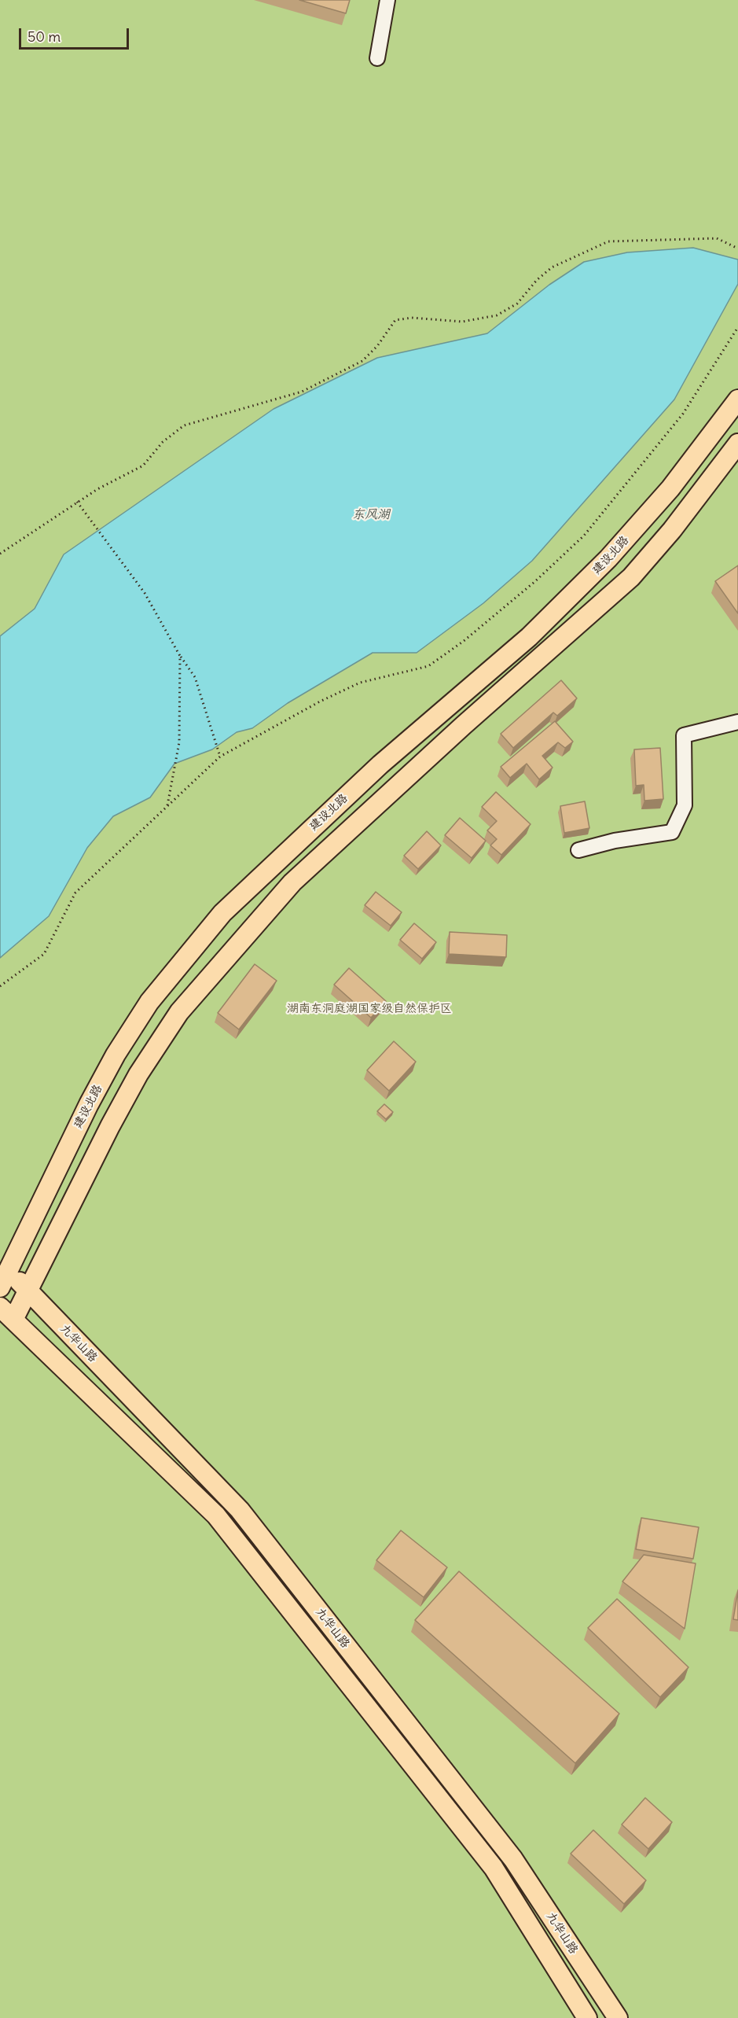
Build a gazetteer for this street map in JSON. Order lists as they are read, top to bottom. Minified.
{"streets":{"main road":["建设北路","九华山路"]},"crossings":[["建设北路","九华山路"]],"water":["东风湖"],"parks":["湖南东洞庭湖国家级自然保护区"],"scale_bar":"50 m"}
